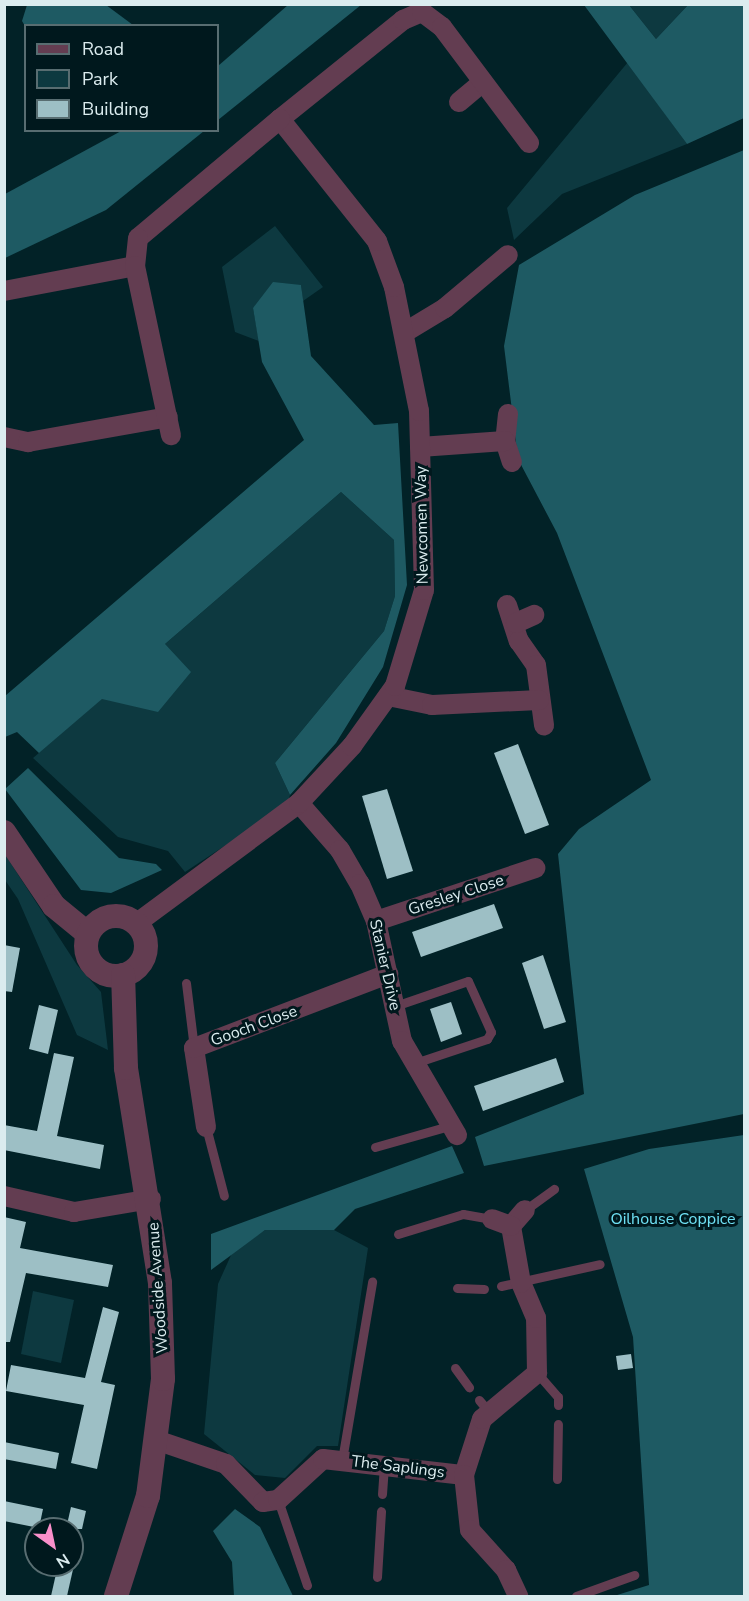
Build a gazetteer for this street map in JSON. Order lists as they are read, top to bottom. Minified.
{"streets":{"street":["Newcomen Way","Gresley Close","Stanier Drive","Gooch Close","Woodside Avenue","The Saplings"]},"crossings":[["Newcomen Way","Stanier Drive"],["Newcomen Way","Woodside Avenue"],["Gresley Close","Stanier Drive"],["Stanier Drive","Gooch Close"]],"parks":["Oilhouse Coppice"],"legend":["Road","Park","Building"],"north":"bottom right"}
